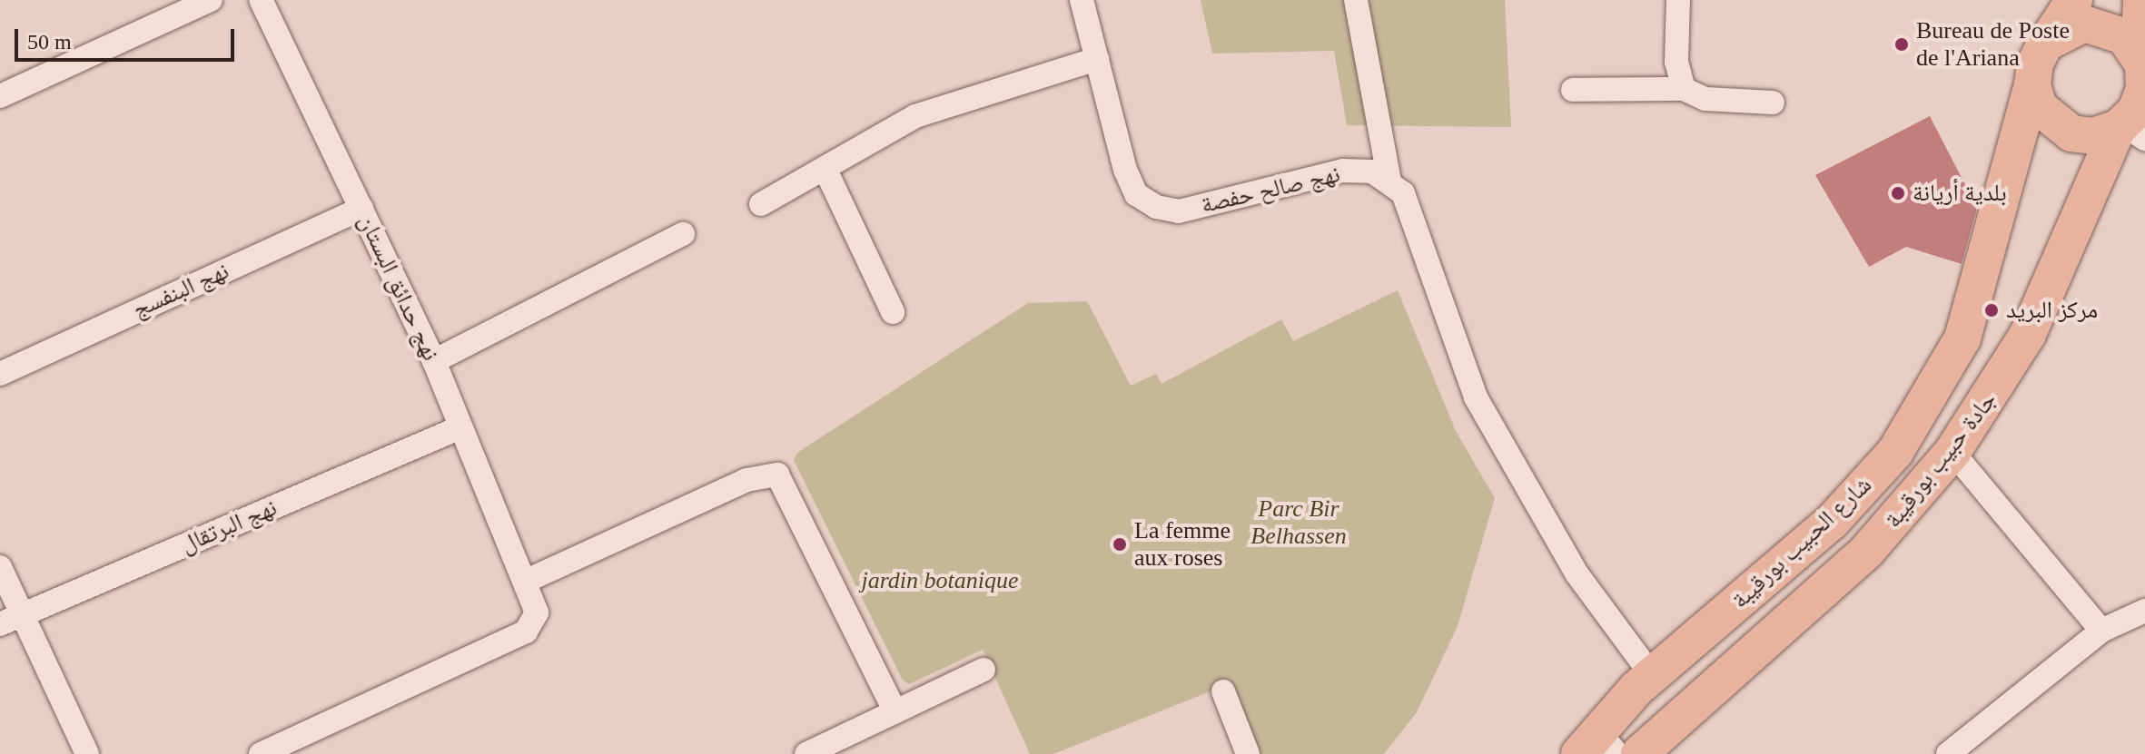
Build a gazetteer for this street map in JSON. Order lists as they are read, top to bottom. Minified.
{"streets":{"main road":["جادة حبيب بورقيبة","شارع الحبيب بورقيبة"],"street":["نهج صالح حفصة","نهج حدائق البستان","نهج البنفسج","نهج البرتقال"]},"crossings":[["نهج حدائق البستان","نهج البنفسج"],["نهج حدائق البستان","نهج البرتقال"],["جادة حبيب بورقيبة","شارع الحبيب بورقيبة"]],"parks":["Parc Bir Belhassen","jardin botanique"],"places":["Bureau de Poste de l'Ariana","بلدية أريانة","مركز البريد","La femme aux roses"],"scale_bar":"50 m"}
